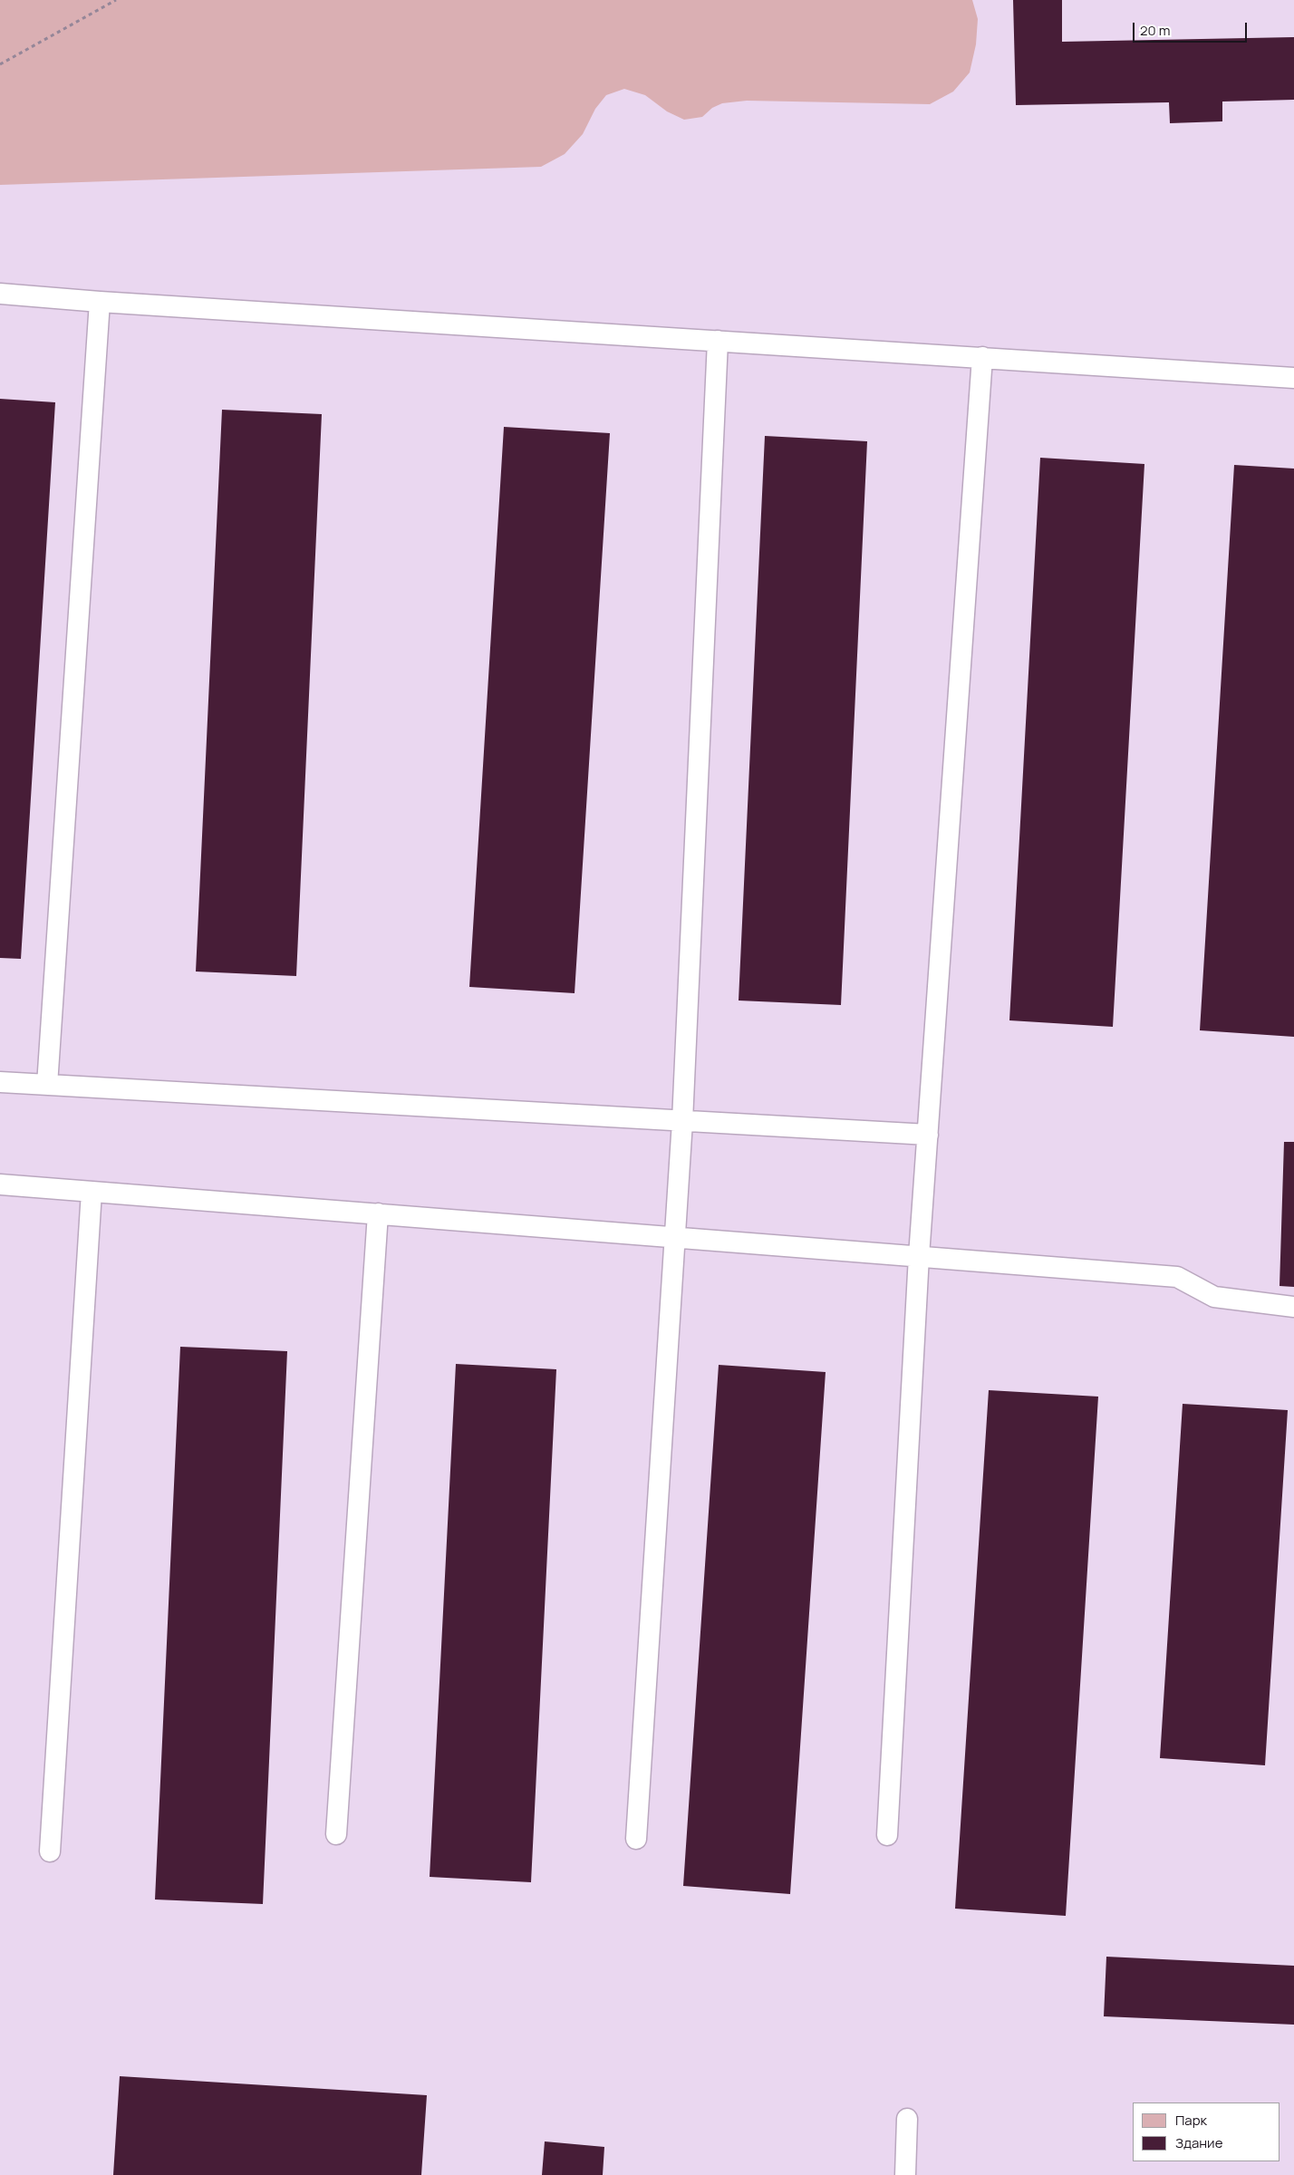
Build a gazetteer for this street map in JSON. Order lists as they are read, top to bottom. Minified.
{"legend":["Парк","Здание"],"scale_bar":"20 m"}
